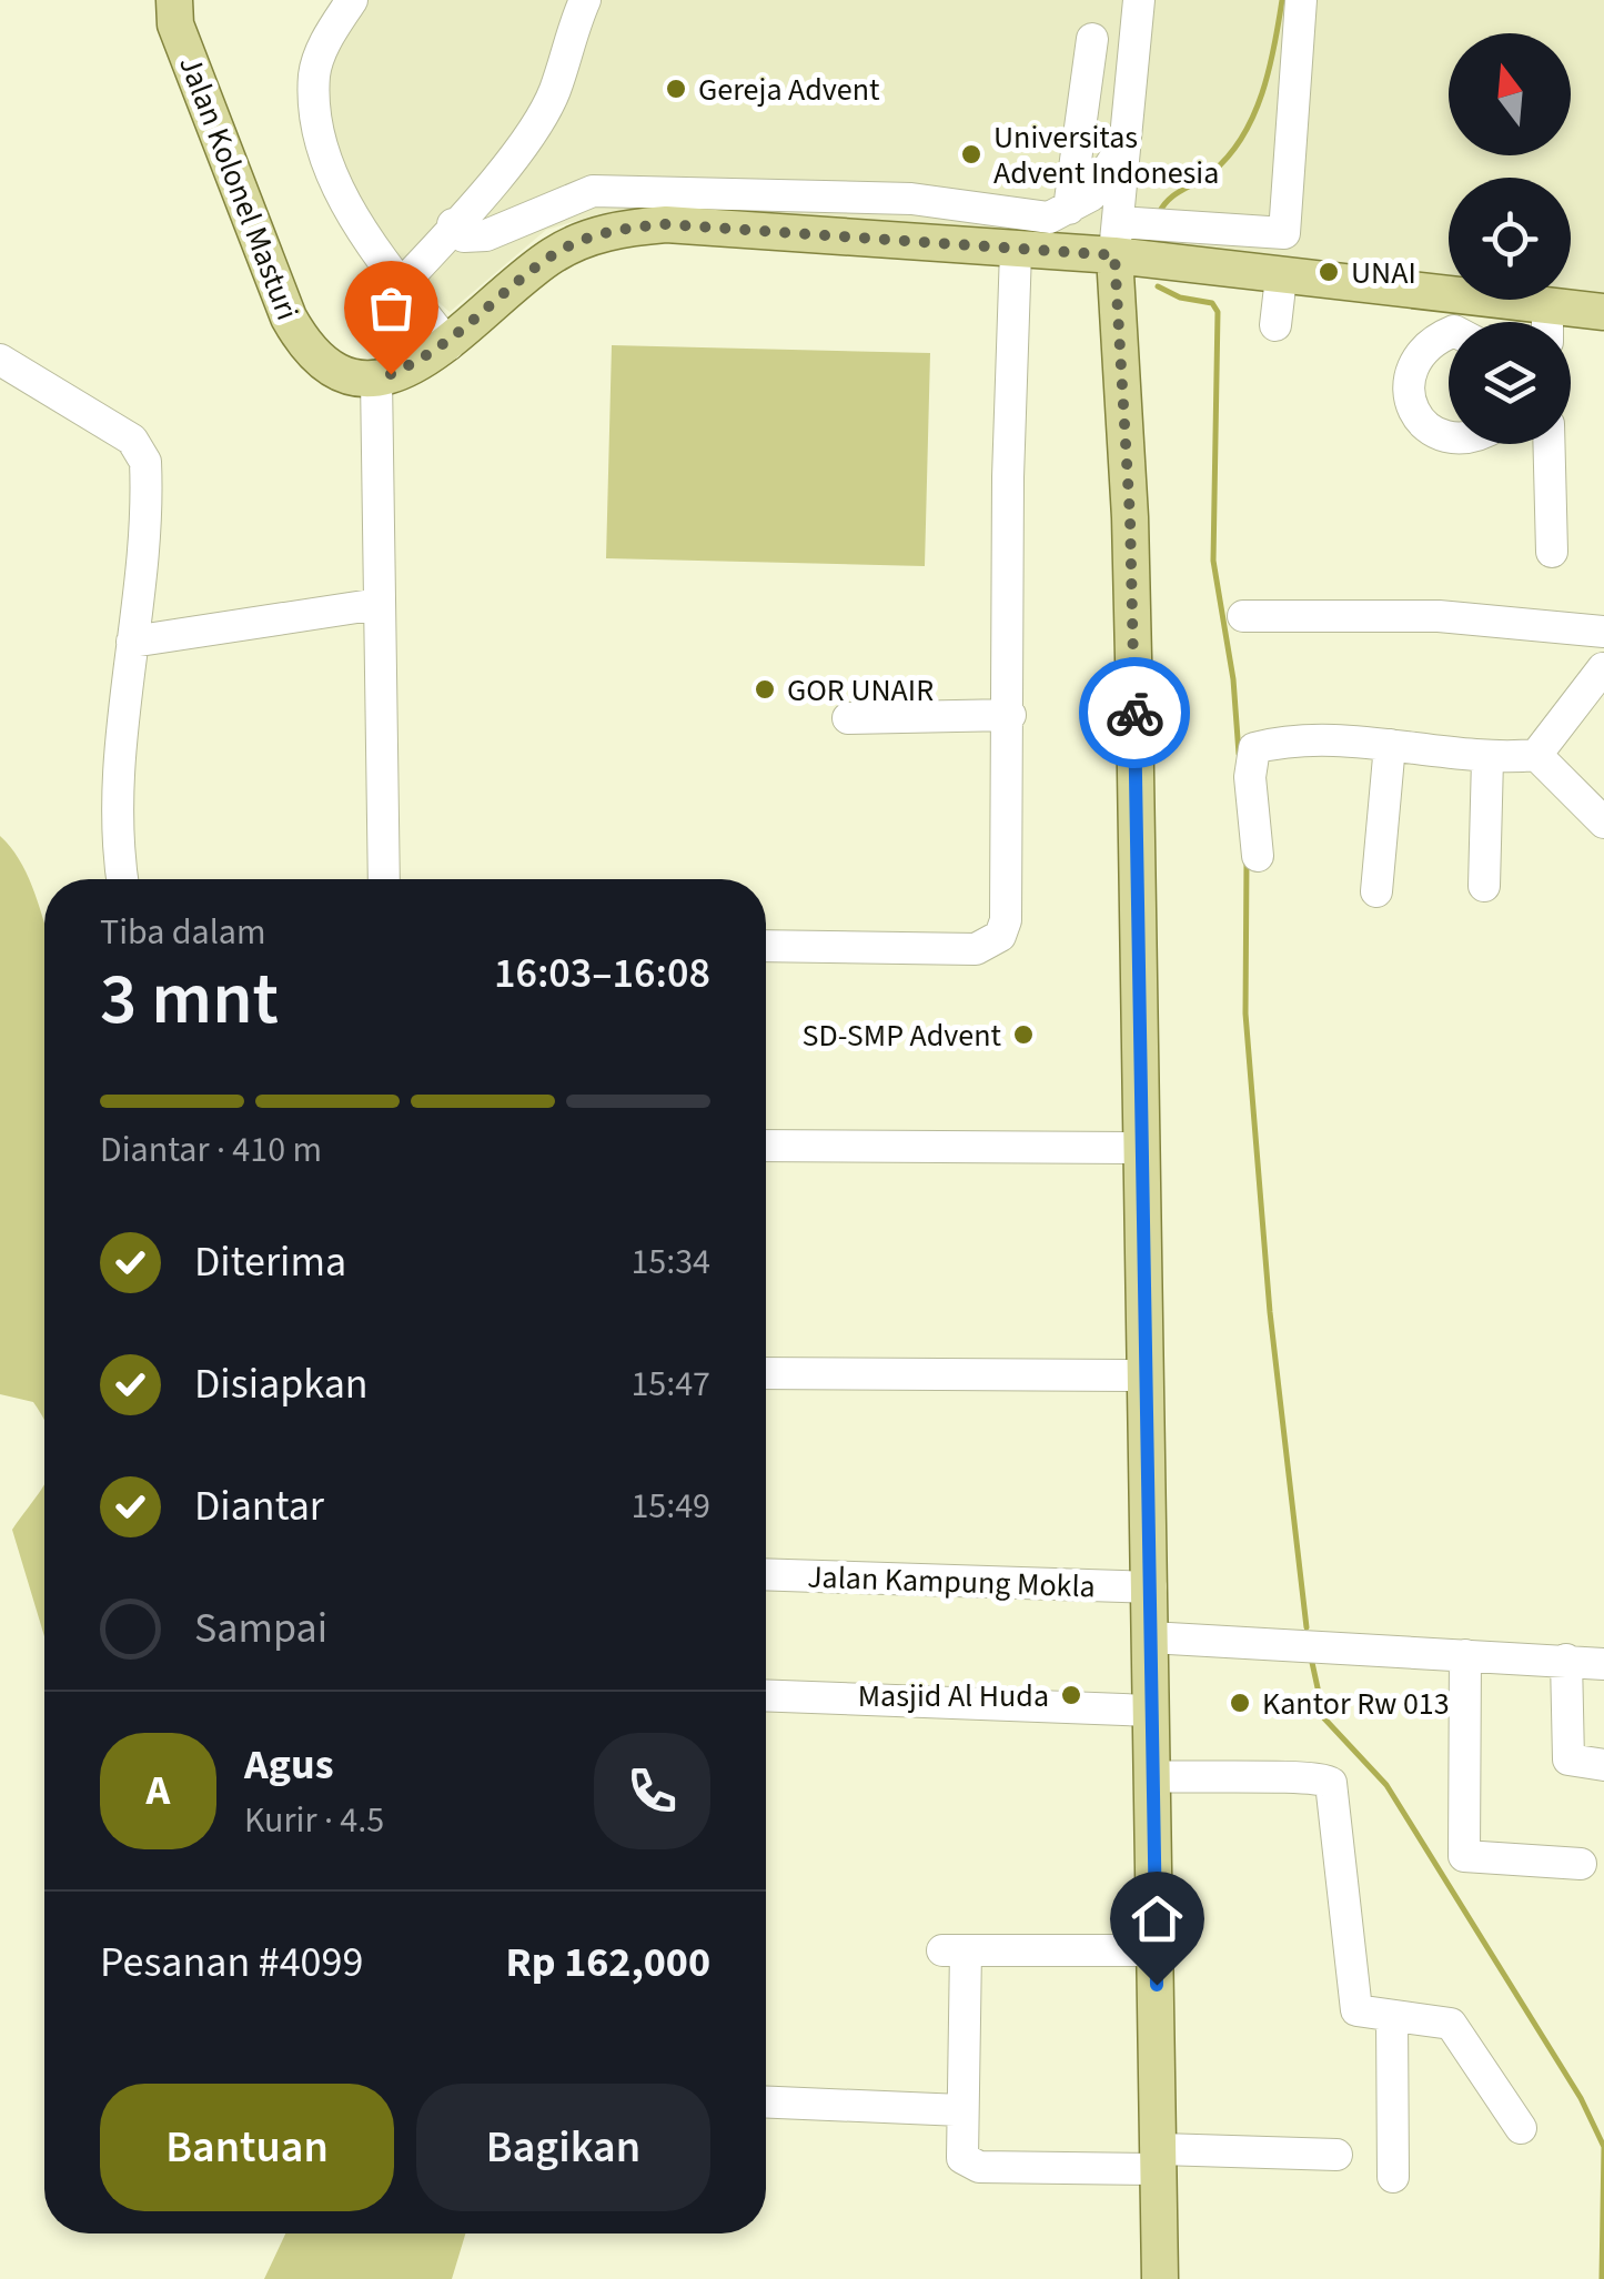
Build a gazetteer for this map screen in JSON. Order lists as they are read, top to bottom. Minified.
{"streets":{"main road":["Jalan Kolonel Masturi"],"street":["Jalan Kampung Mokla"]},"places":["Gereja Advent","Universitas Advent Indonesia","UNAI","GOR UNAIR","SD-SMP Advent","Masjid Al Huda","Kantor Rw 013"],"north":"top","page":{"heading":["3 mnt","Tiba dalam","16:03–16:08"],"panel":["Agus","Kurir · 4.5","Pesanan #4099","Rp 162,000"],"bar":"Diantar · 410 m","list":[["Diterima","15:34"],["Disiapkan","15:47"],["Diantar","15:49"],"Sampai"],"round":"A","buttons":["Bantuan","Bagikan"]}}
